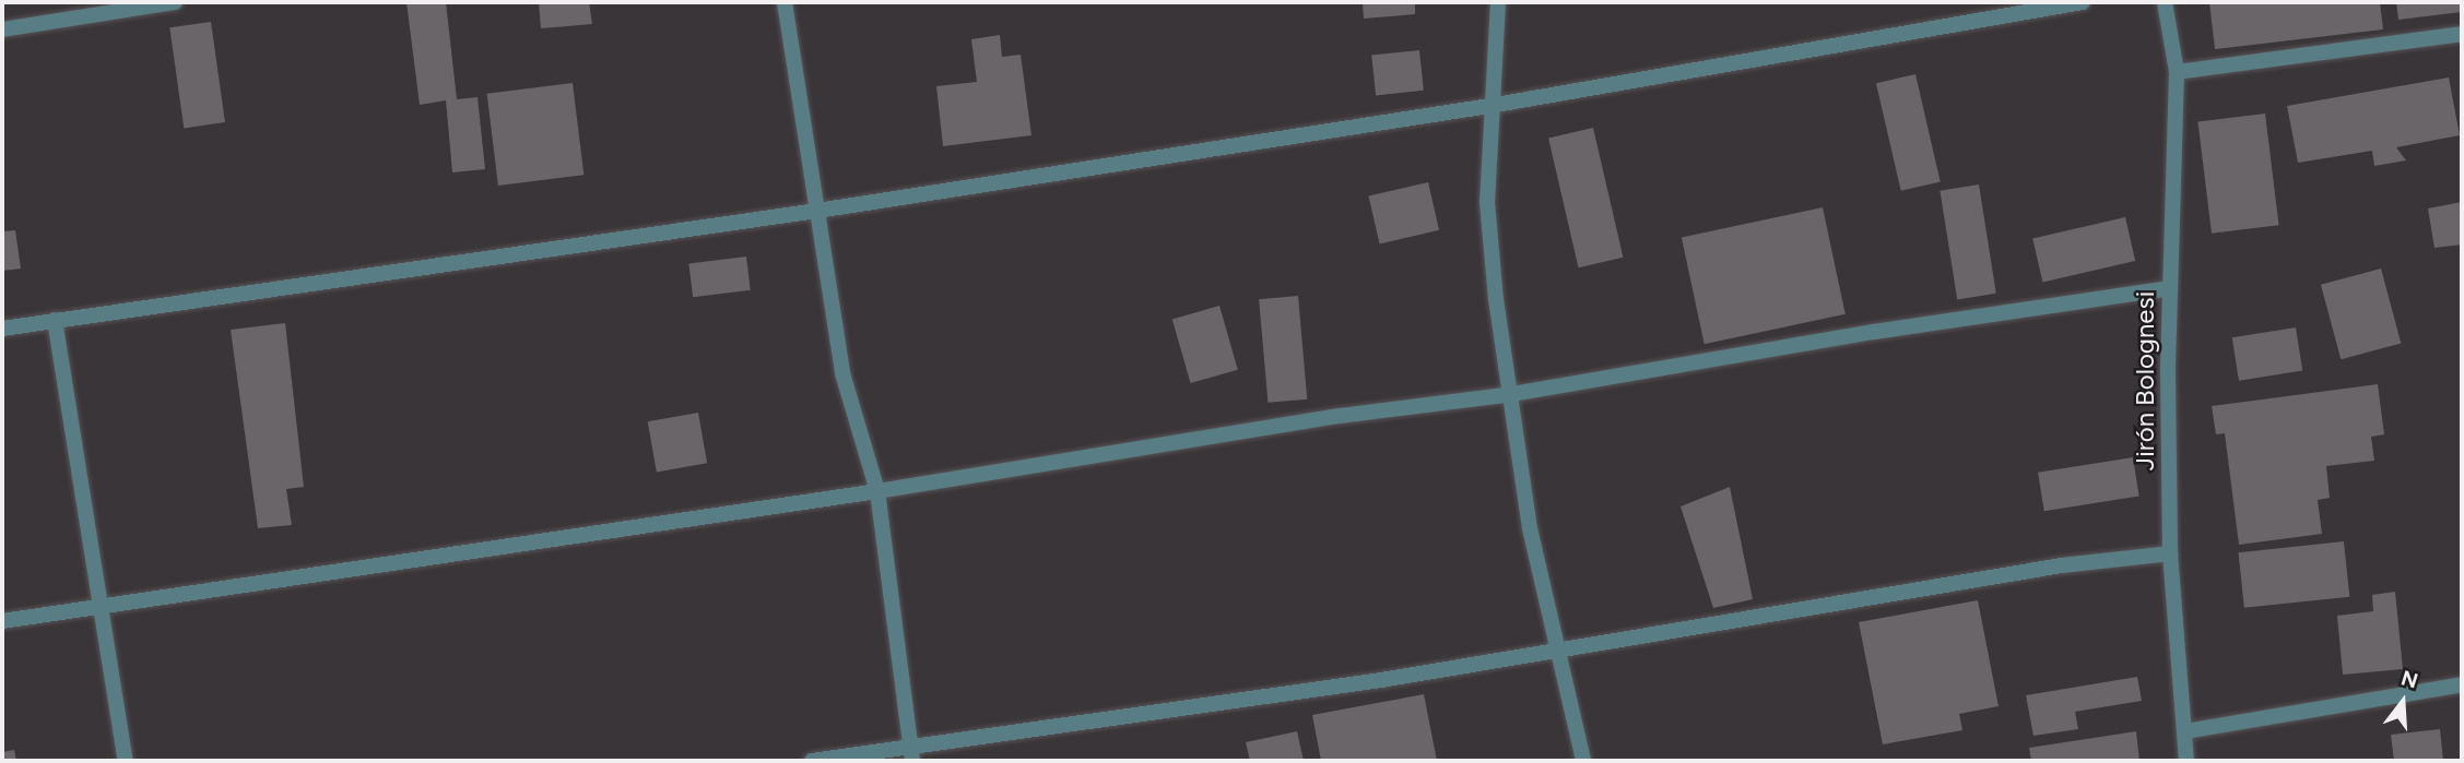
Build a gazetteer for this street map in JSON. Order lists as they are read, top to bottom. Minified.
{"streets":{"street":["Jirón Bolognesi"]},"north":"top"}
